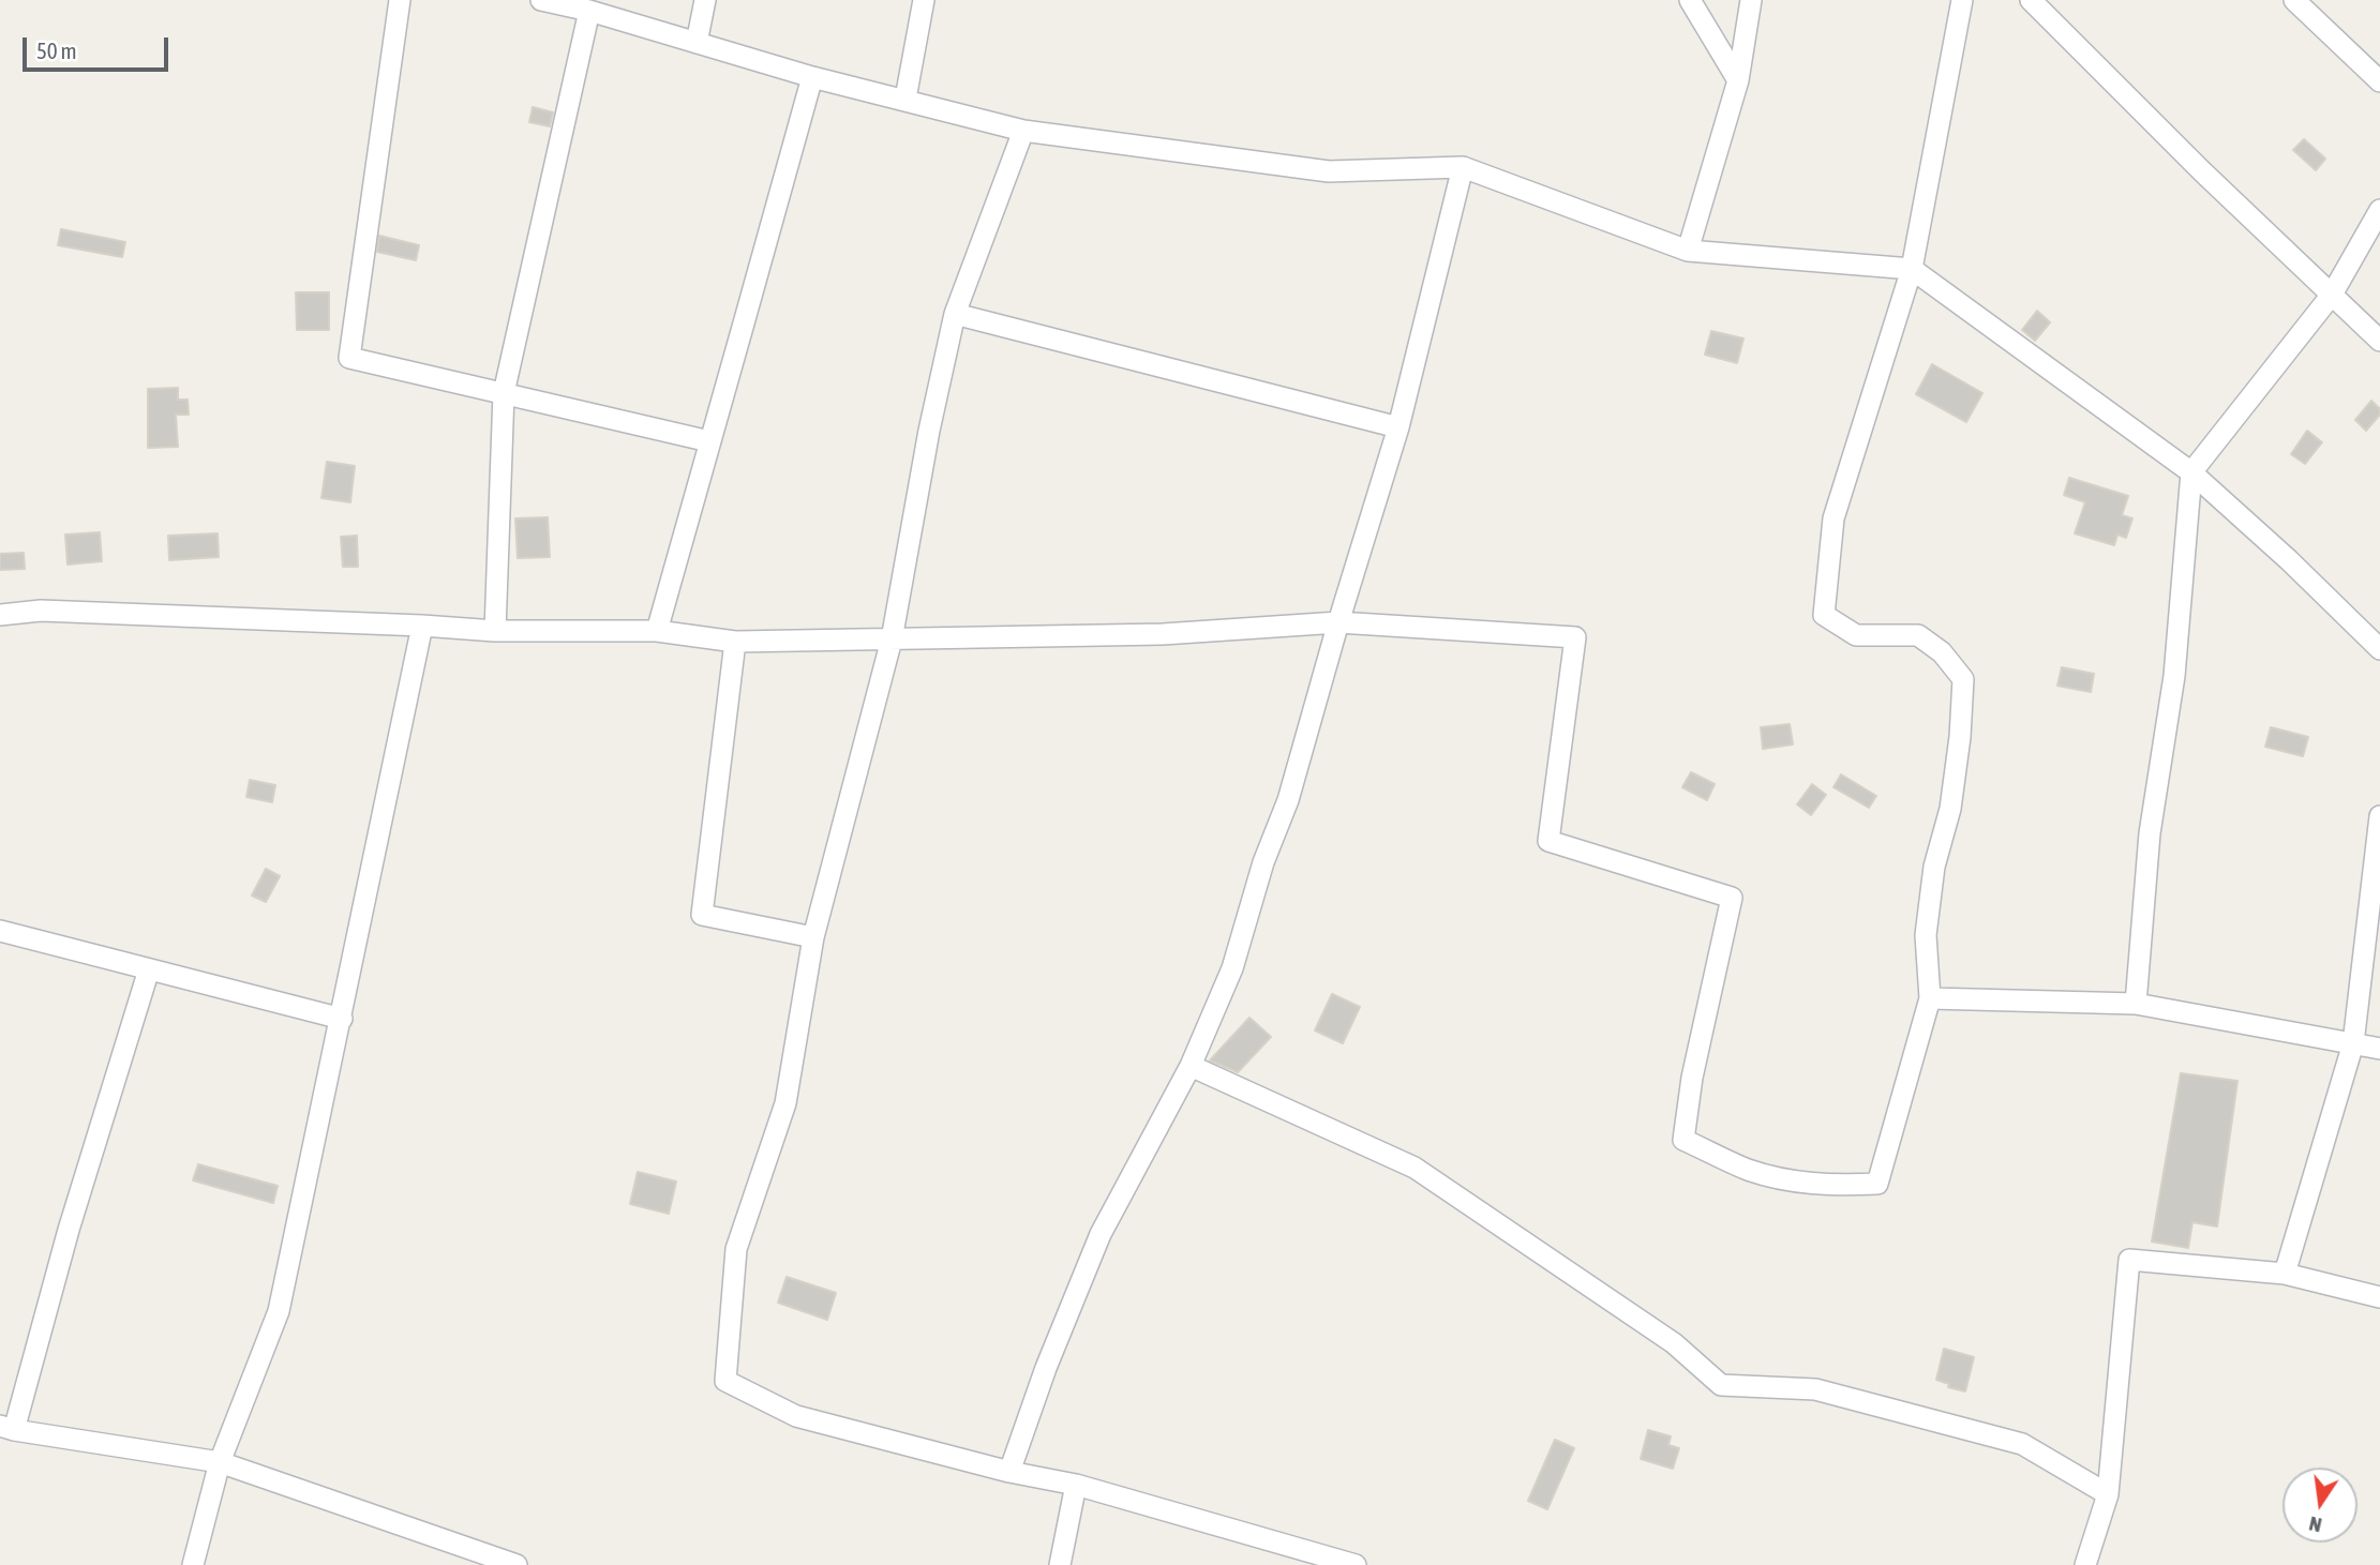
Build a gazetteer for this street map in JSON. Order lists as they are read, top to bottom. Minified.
{"scale_bar":"50 m","north":"bottom"}
